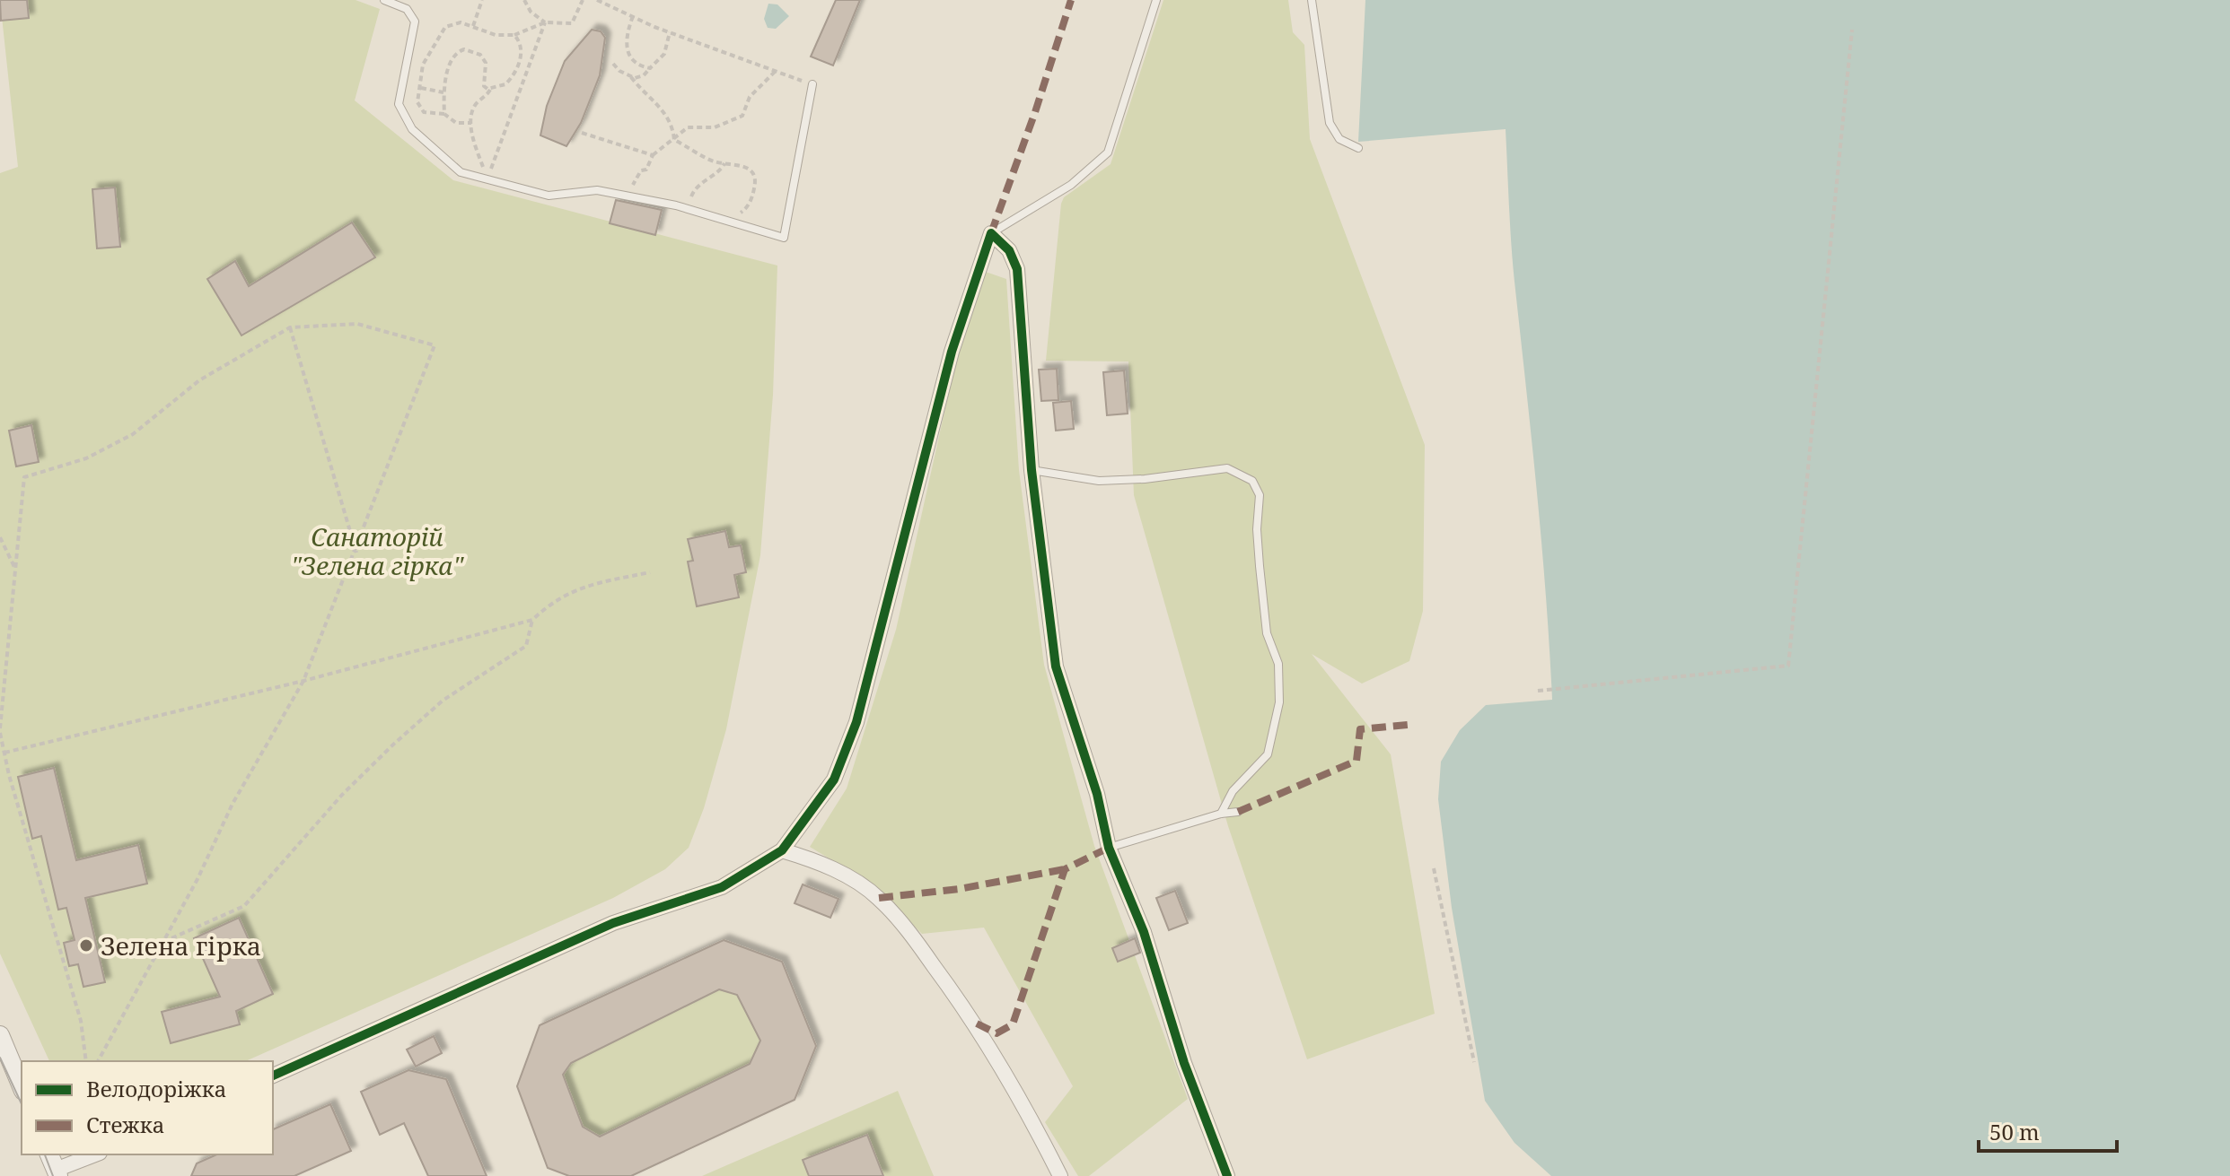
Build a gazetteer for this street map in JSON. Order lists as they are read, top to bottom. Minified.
{"parks":["Санаторій \"Зелена гірка\""],"places":["Зелена гірка"],"legend":["Велодоріжка","Стежка"],"scale_bar":"50 m"}
